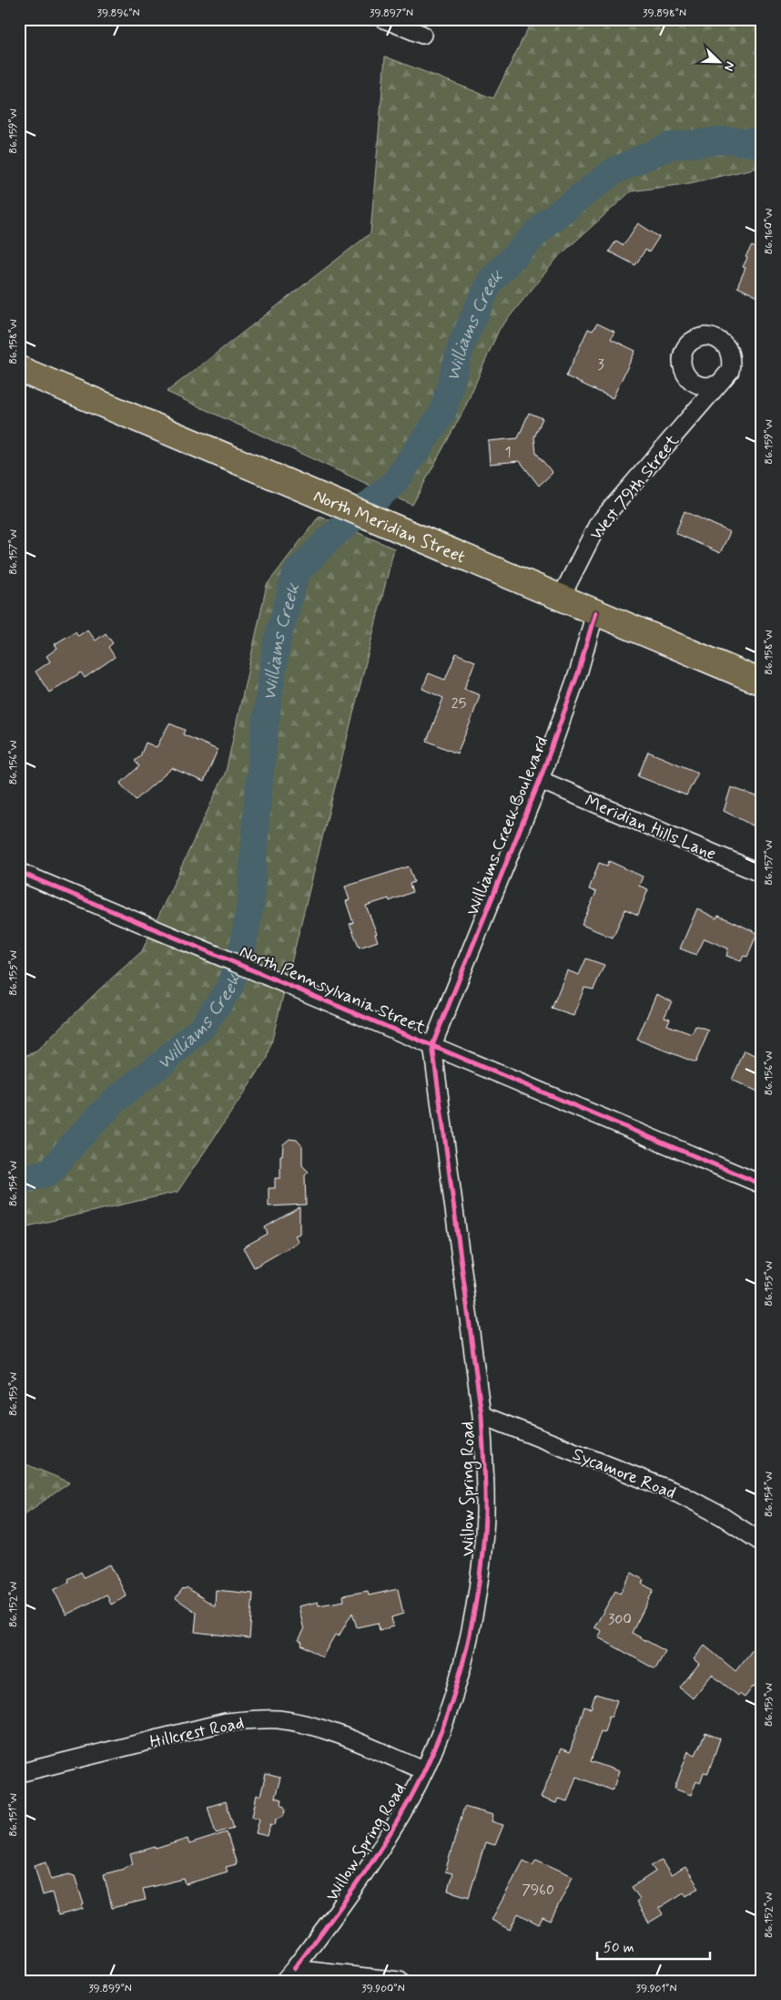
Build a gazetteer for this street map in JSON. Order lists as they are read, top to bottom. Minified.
{"streets":{"main road":["North Meridian Street"],"street":["West 79th Street","Williams Creek Boulevard","Meridian Hills Lane","North Pennsylvania Street","Sycamore Road","Willow Spring Road","Hillcrest Road"]},"crossings":[["West 79th Street","North Meridian Street"],["North Meridian Street","Williams Creek Boulevard"],["Williams Creek Boulevard","Meridian Hills Lane"],["Williams Creek Boulevard","North Pennsylvania Street"],["Williams Creek Boulevard","Willow Spring Road"],["North Pennsylvania Street","Willow Spring Road"],["Sycamore Road","Willow Spring Road"],["Willow Spring Road","Hillcrest Road"]],"water":["Williams Creek"],"house_numbers":["3","1","25","300","7960"],"scale_bar":"50 m","north":"bottom right","coordinates":["39.896°N","39.897°N","39.898°N","86.159°W","86.160°W","86.158°W","86.157°W","86.156°W","86.155°W","86.154°W","86.153°W","86.152°W","86.151°W","39.899°N","39.900°N","39.901°N"]}
